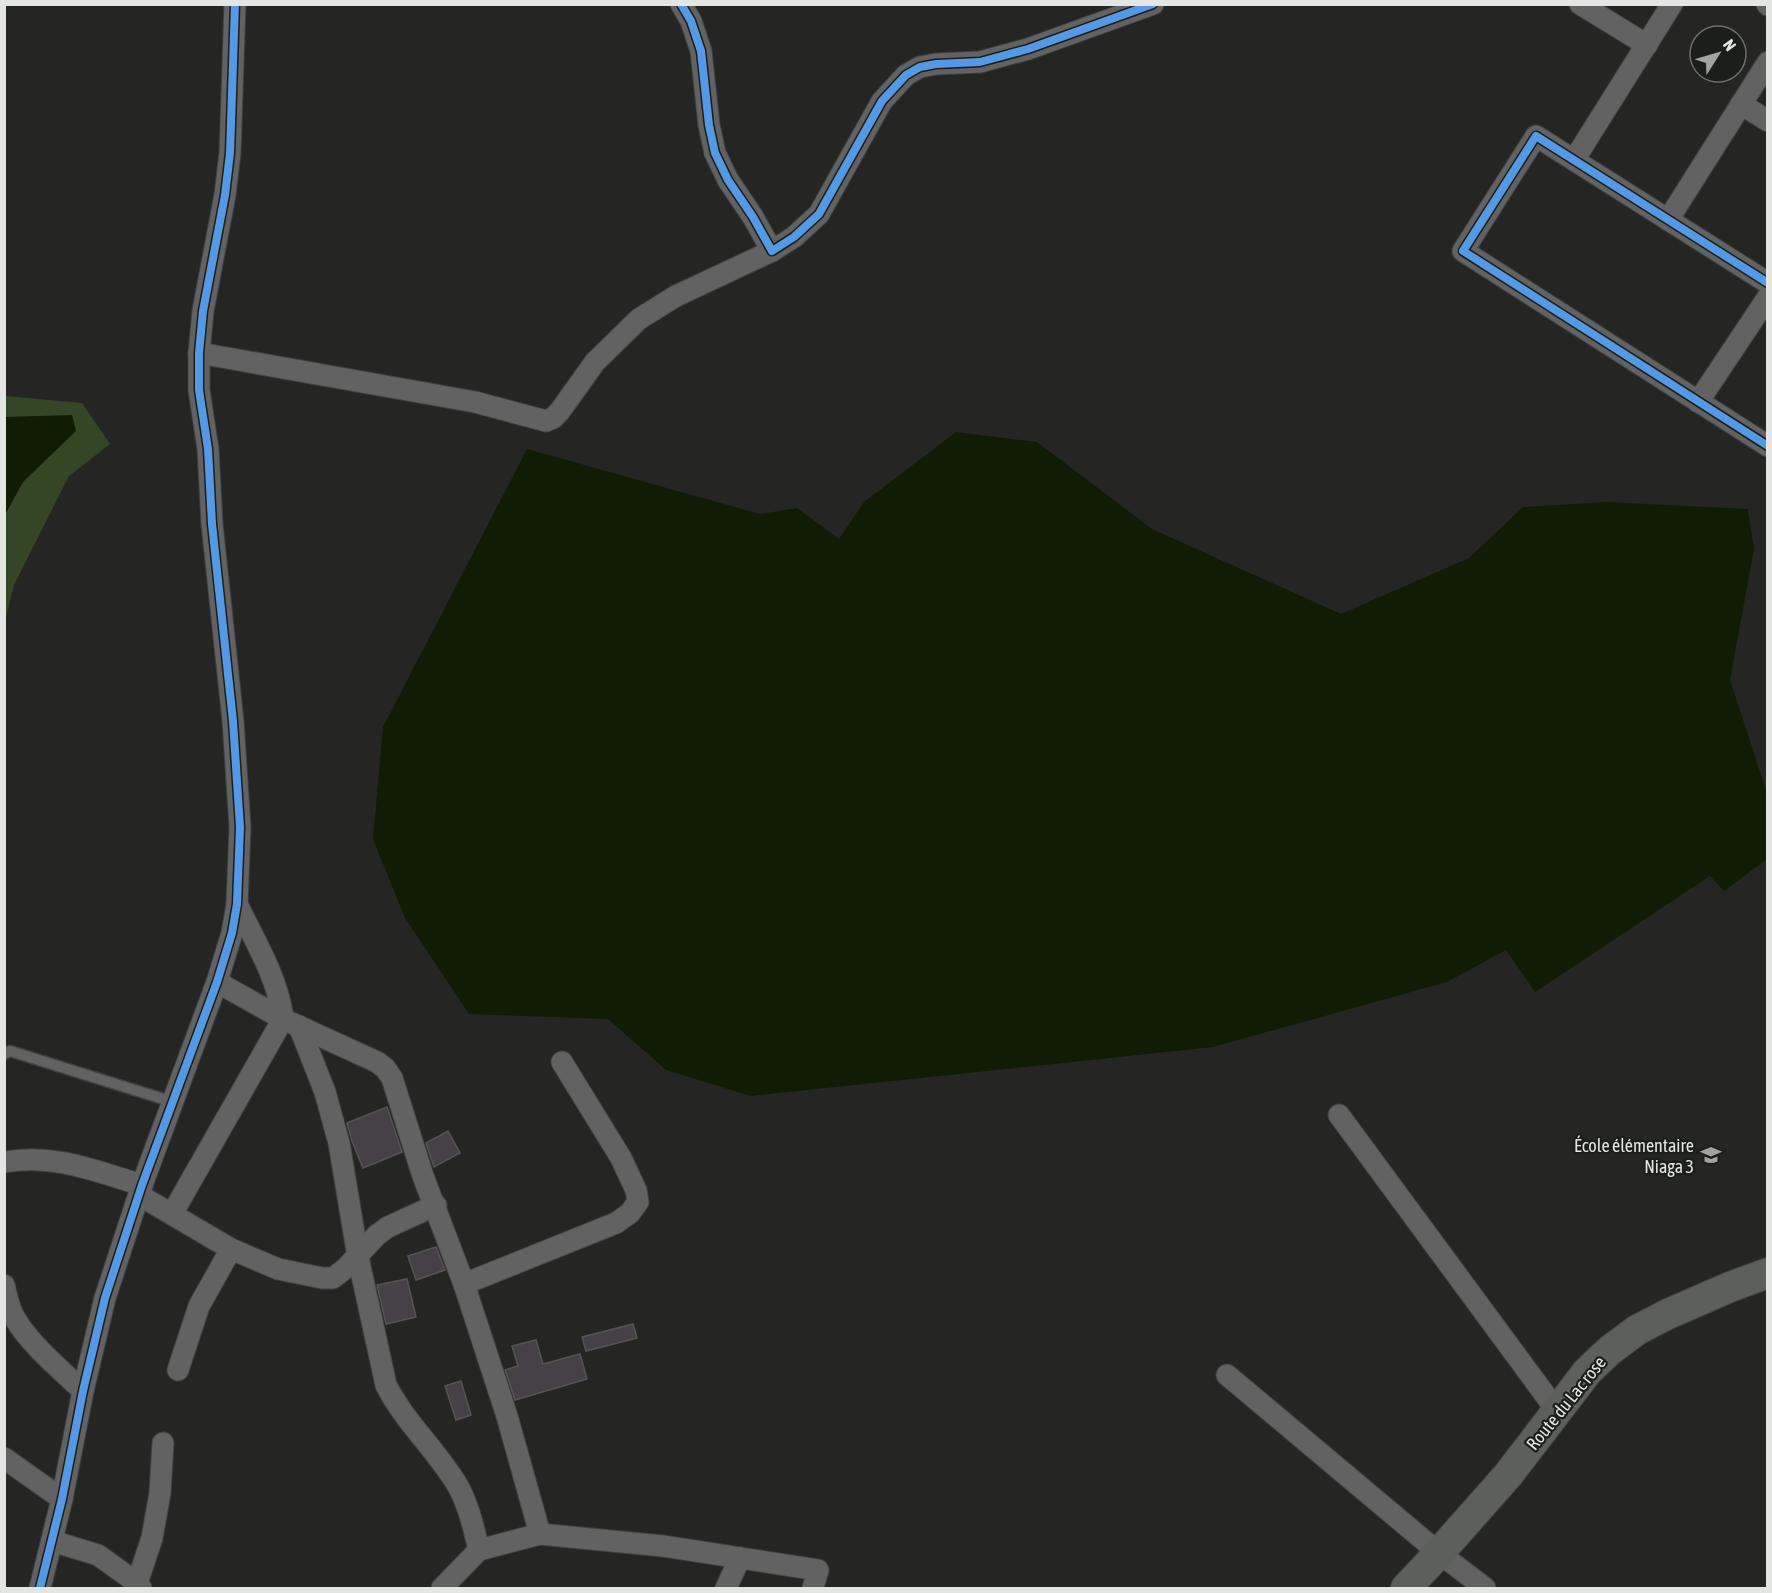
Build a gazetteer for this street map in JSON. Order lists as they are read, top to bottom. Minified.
{"streets":{"main road":["Route du Lac rose"]},"places":{"school or university":["École élémentaire Niaga 3"]},"north":"top right"}
